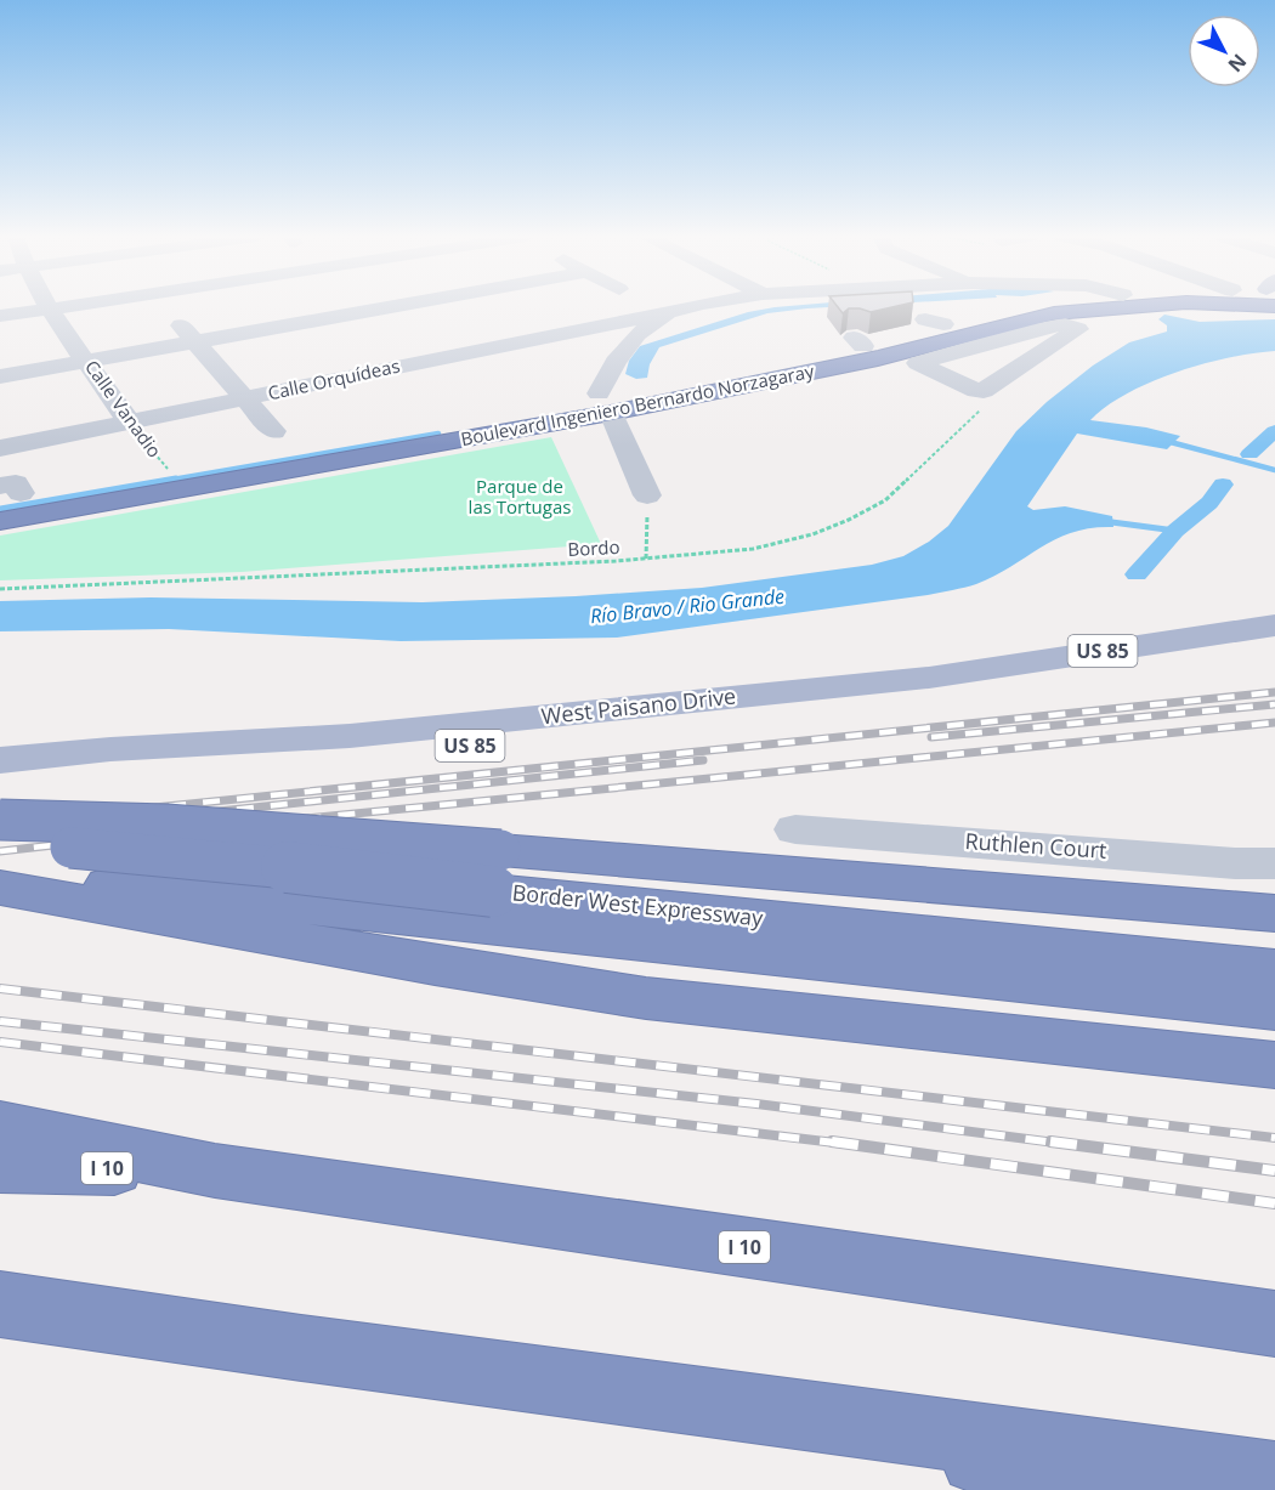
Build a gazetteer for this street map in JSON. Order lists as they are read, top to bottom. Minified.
{"streets":{"highway":["Boulevard Ingeniero Bernardo Norzagaray","Border West Expressway","I 10"],"main road":["US 85","West Paisano Drive"],"street":["Calle Orquídeas","Calle Vanadio","Ruthlen Court"],"path":["Bordo"]},"crossings":[["Calle Orquídeas","Boulevard Ingeniero Bernardo Norzagaray"],["Calle Orquídeas","Calle Vanadio"],["Boulevard Ingeniero Bernardo Norzagaray","Calle Vanadio"]],"water":["Río Bravo / Rio Grande"],"parks":["Parque de las Tortugas"],"north":"bottom right"}
